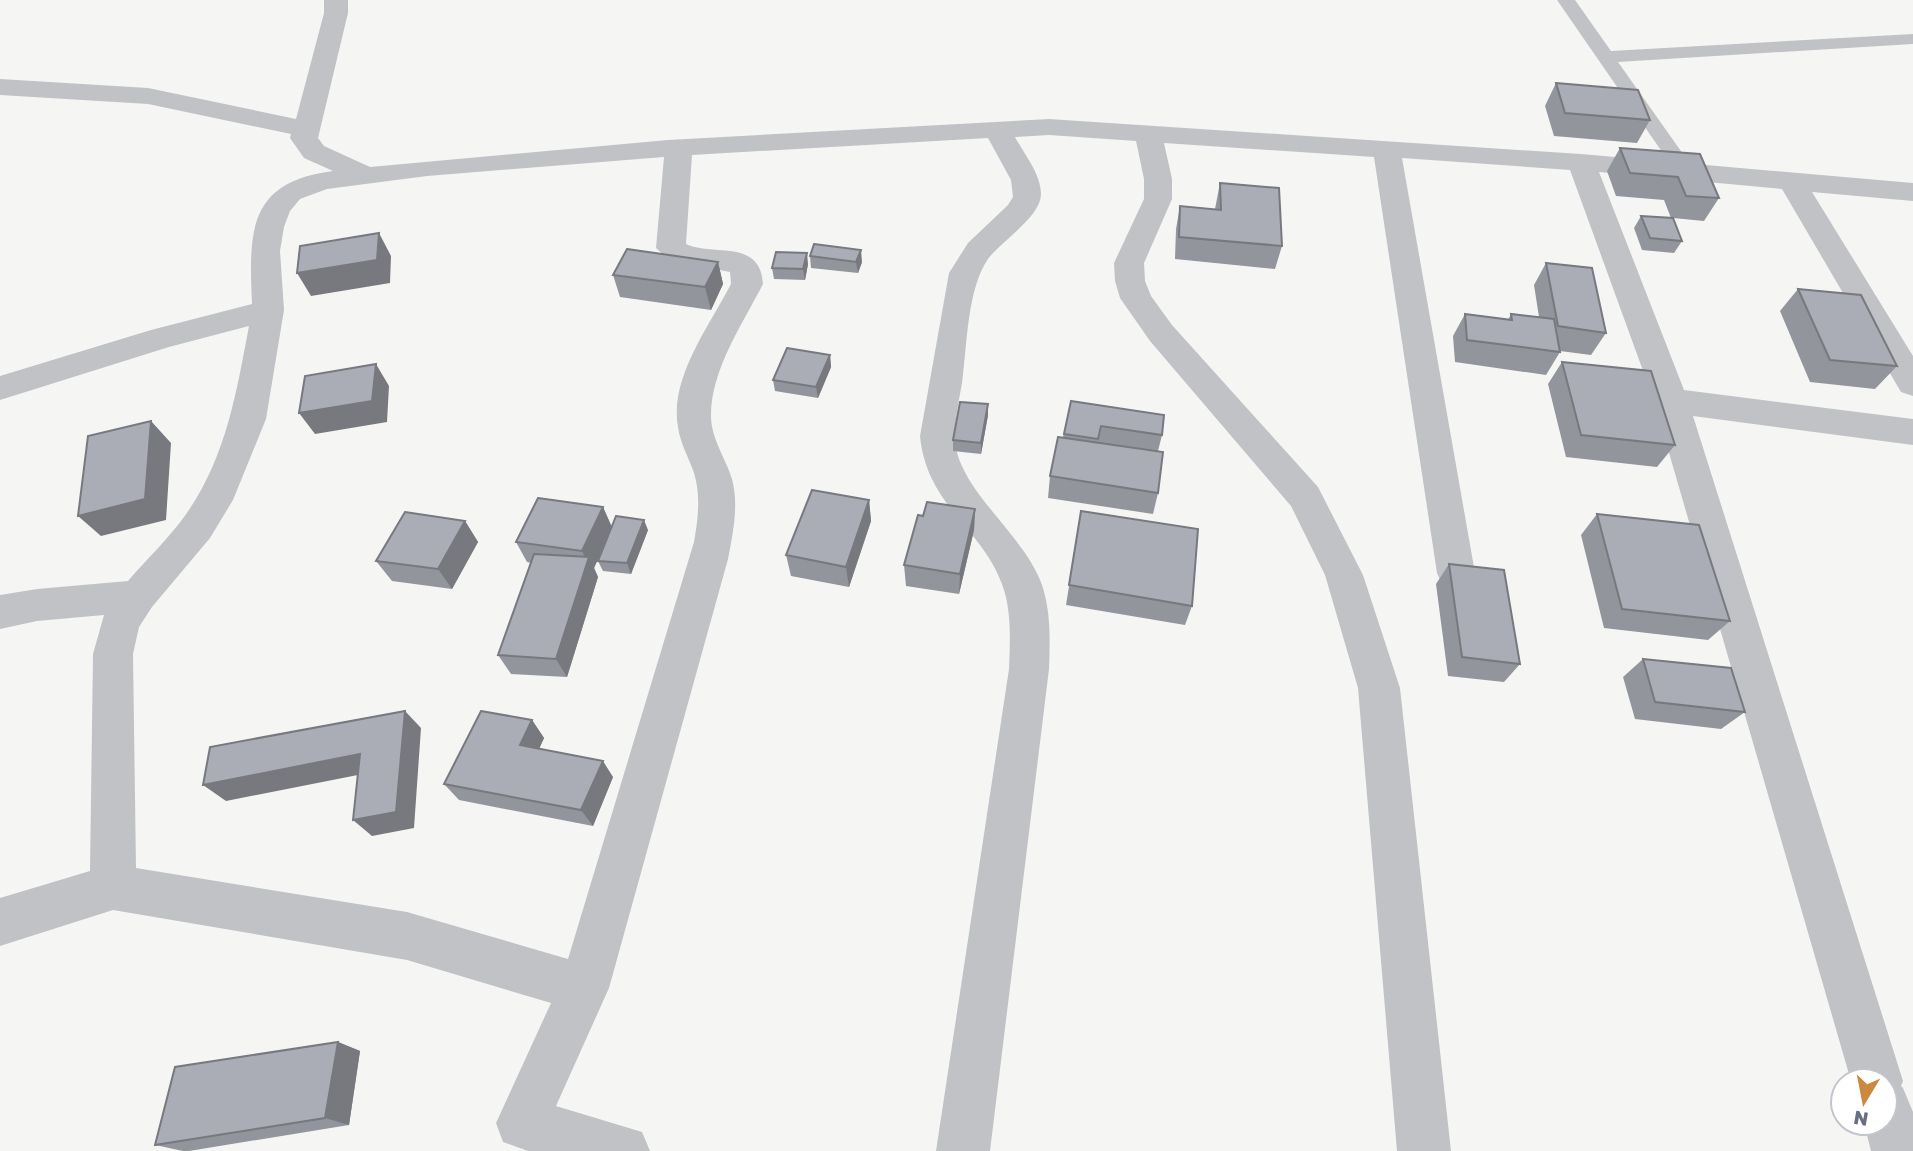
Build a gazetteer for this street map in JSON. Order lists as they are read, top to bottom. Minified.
{"north":"bottom"}
